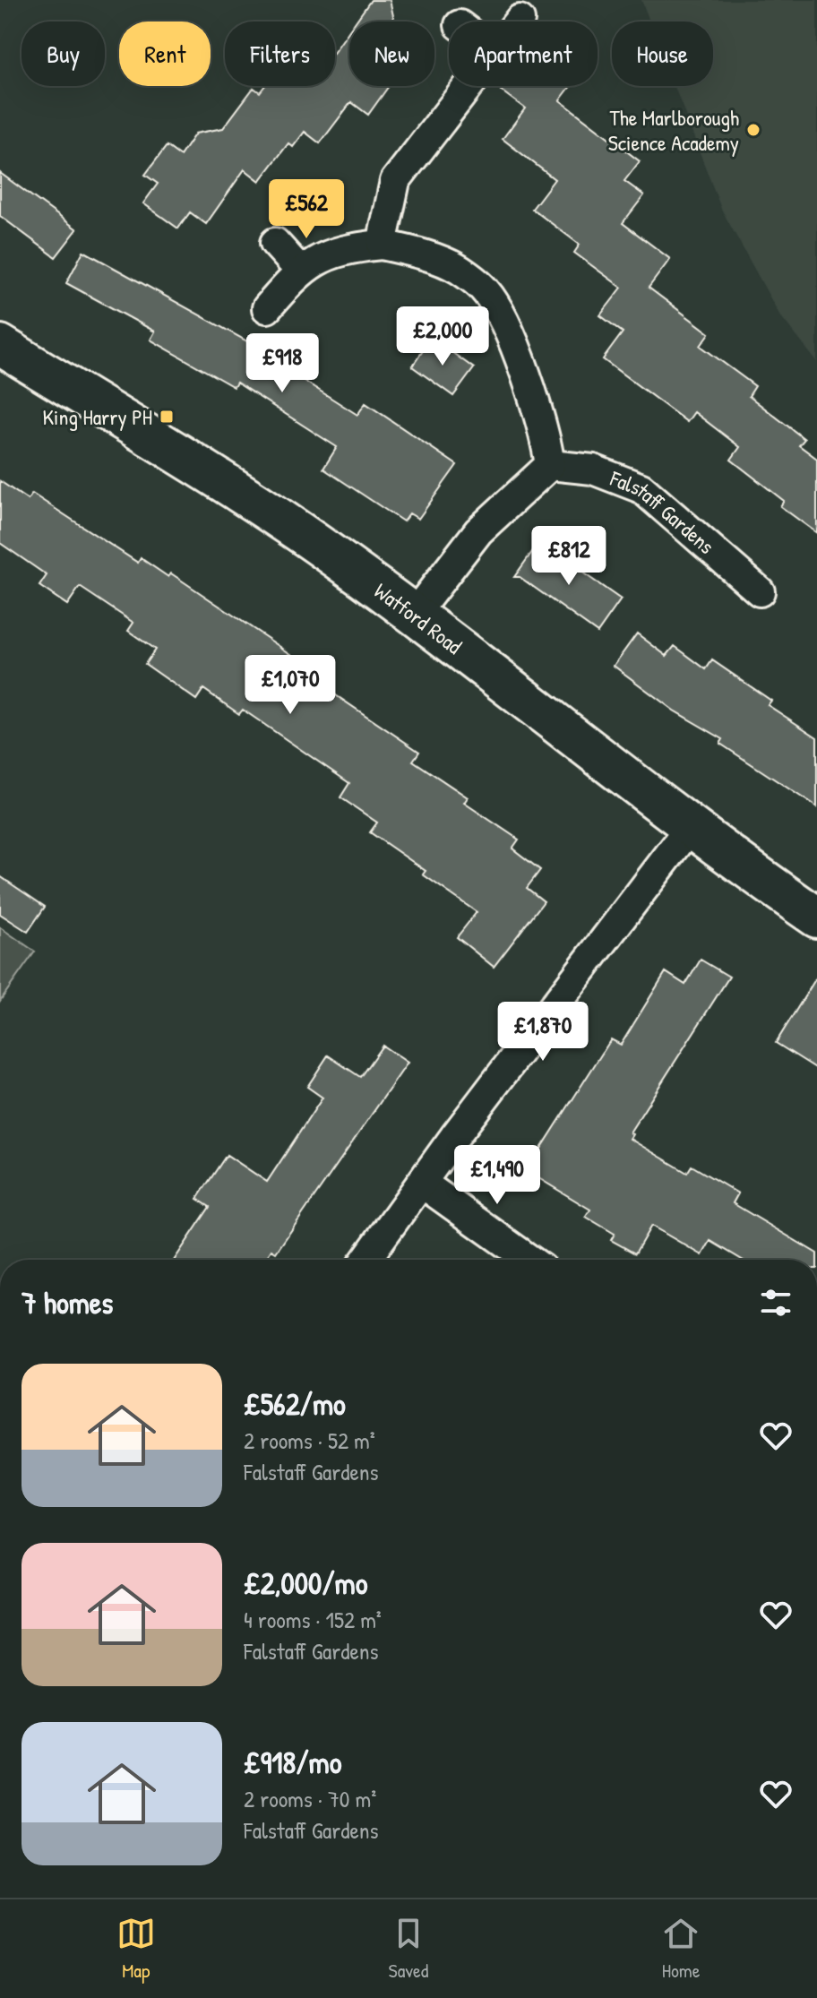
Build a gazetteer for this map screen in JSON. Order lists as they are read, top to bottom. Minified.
{"streets":{"main road":["Watford Road"],"street":["Falstaff Gardens"]},"places":{"other":["The Marlborough Science Academy"],"transit":["King Harry PH"]},"page":{"chip":["Buy","Rent","Filters","New","Apartment","House"],"price":["£562","£2,000","£918","£812","£1,070","£1,870","£1,490"],"heading":"7 homes","list":[{"name":"£562/mo","note":"2 rooms · 52 m² · Falstaff Gardens"},{"name":"£2,000/mo","note":"4 rooms · 152 m² · Falstaff Gardens"},{"name":"£918/mo","note":"2 rooms · 70 m² · Falstaff Gardens"}],"tabs":["Map","Saved","Home"]}}
